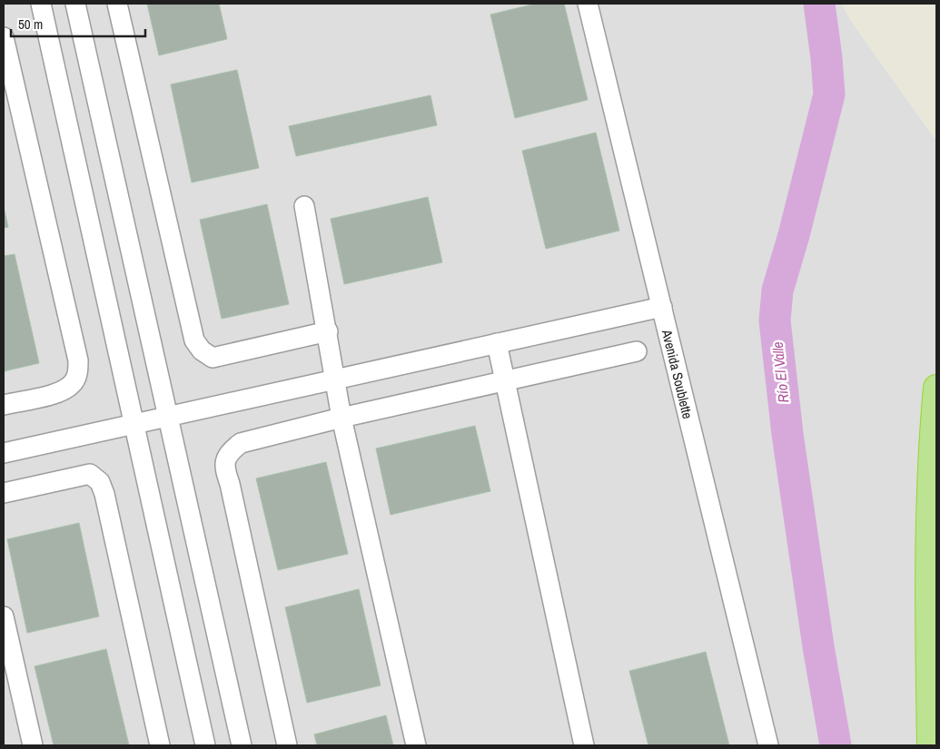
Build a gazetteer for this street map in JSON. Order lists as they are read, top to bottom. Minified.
{"streets":{"street":["Avenida Soublette"]},"water":["Río El Valle"],"scale_bar":"50 m"}
